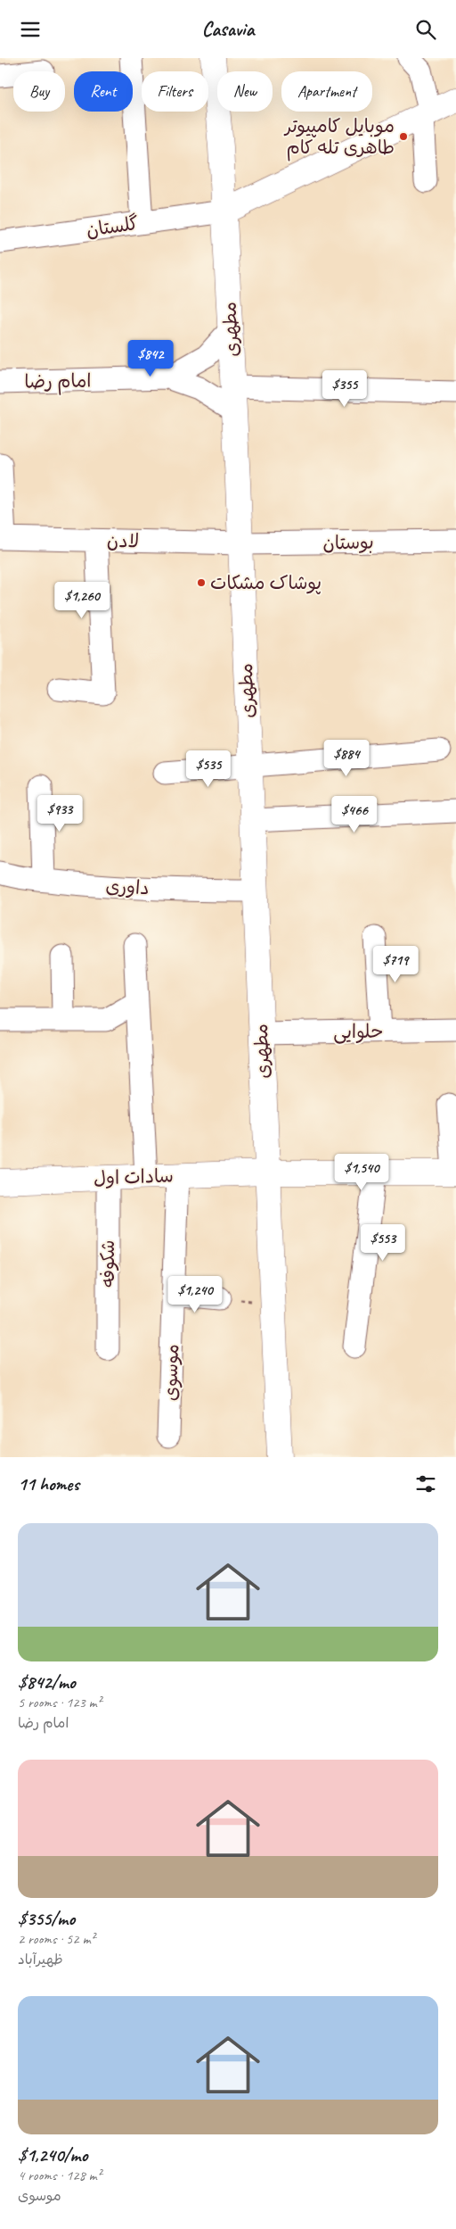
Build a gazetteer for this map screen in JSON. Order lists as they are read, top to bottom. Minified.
{"streets":{"street":["گلستان","مطهری","امام رضا","لادن","بوستان","داوری","حلوایی","سادات اول","شکوفه","موسوی"]},"crossings":[["گلستان","مطهری"],["مطهری","لادن"],["مطهری","بوستان"],["مطهری","داوری"],["مطهری","حلوایی"],["مطهری","سادات اول"],["لادن","بوستان"],["سادات اول","شکوفه"],["سادات اول","موسوی"]],"places":["موبایل کامپیوتر طاهری تله کام","پوشاک مشکات"],"page":{"header":"Casavia","chip":["Buy","Rent","Filters","New","Apartment"],"price":["$842","$355","$1,260","$884","$535","$933","$466","$719","$1,540","$553","$1,240"],"heading":"11 homes","list":[{"name":"$842/mo","note":"5 rooms · 123 m² · امام رضا"},{"name":"$355/mo","note":"2 rooms · 52 m² · ظهیرآباد"},{"name":"$1,240/mo","note":"4 rooms · 128 m² · موسوی"}]}}
